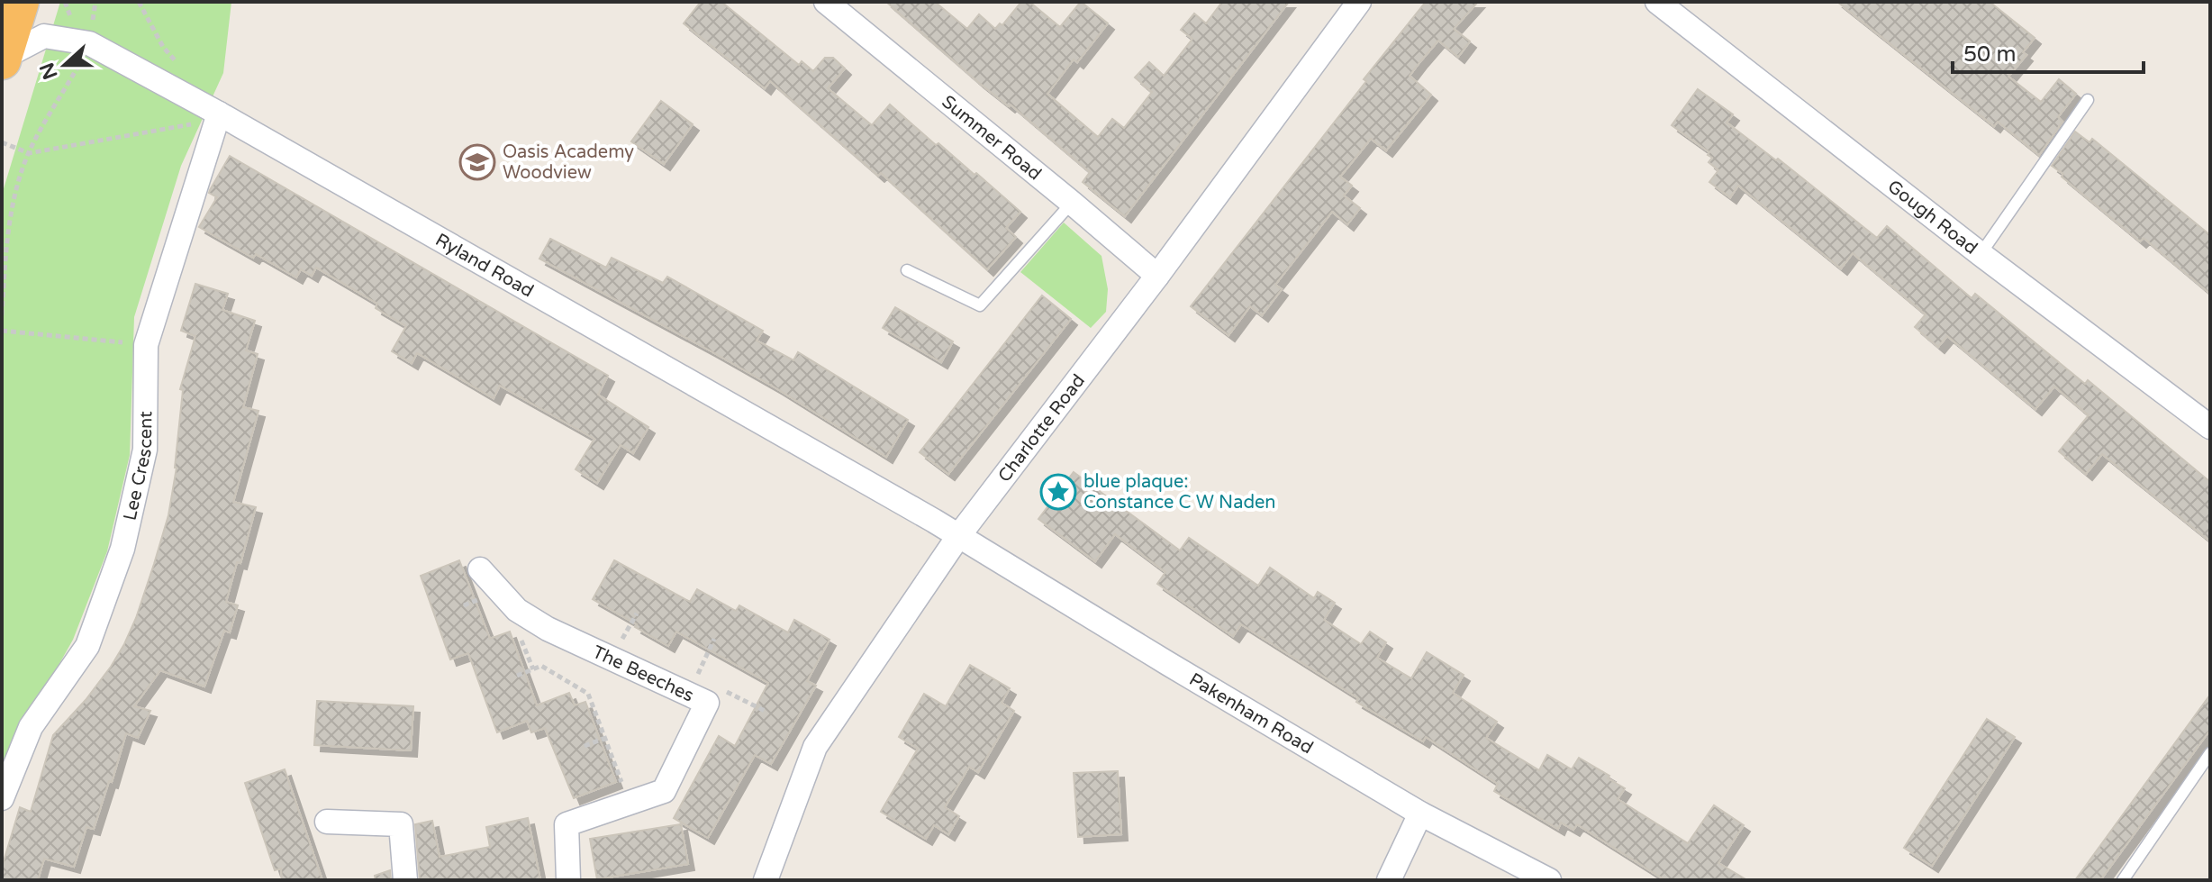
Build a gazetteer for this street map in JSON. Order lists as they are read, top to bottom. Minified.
{"streets":{"street":["Summer Road","Gough Road","Ryland Road","Charlotte Road","Lee Crescent","The Beeches","Pakenham Road"]},"crossings":[["Summer Road","Charlotte Road"],["Ryland Road","Charlotte Road"],["Ryland Road","Lee Crescent"],["Ryland Road","Pakenham Road"],["Charlotte Road","Pakenham Road"]],"places":{"school or university":["Oasis Academy Woodview"],"place":["blue plaque: Constance C W Naden"]},"scale_bar":"50 m","north":"left"}
